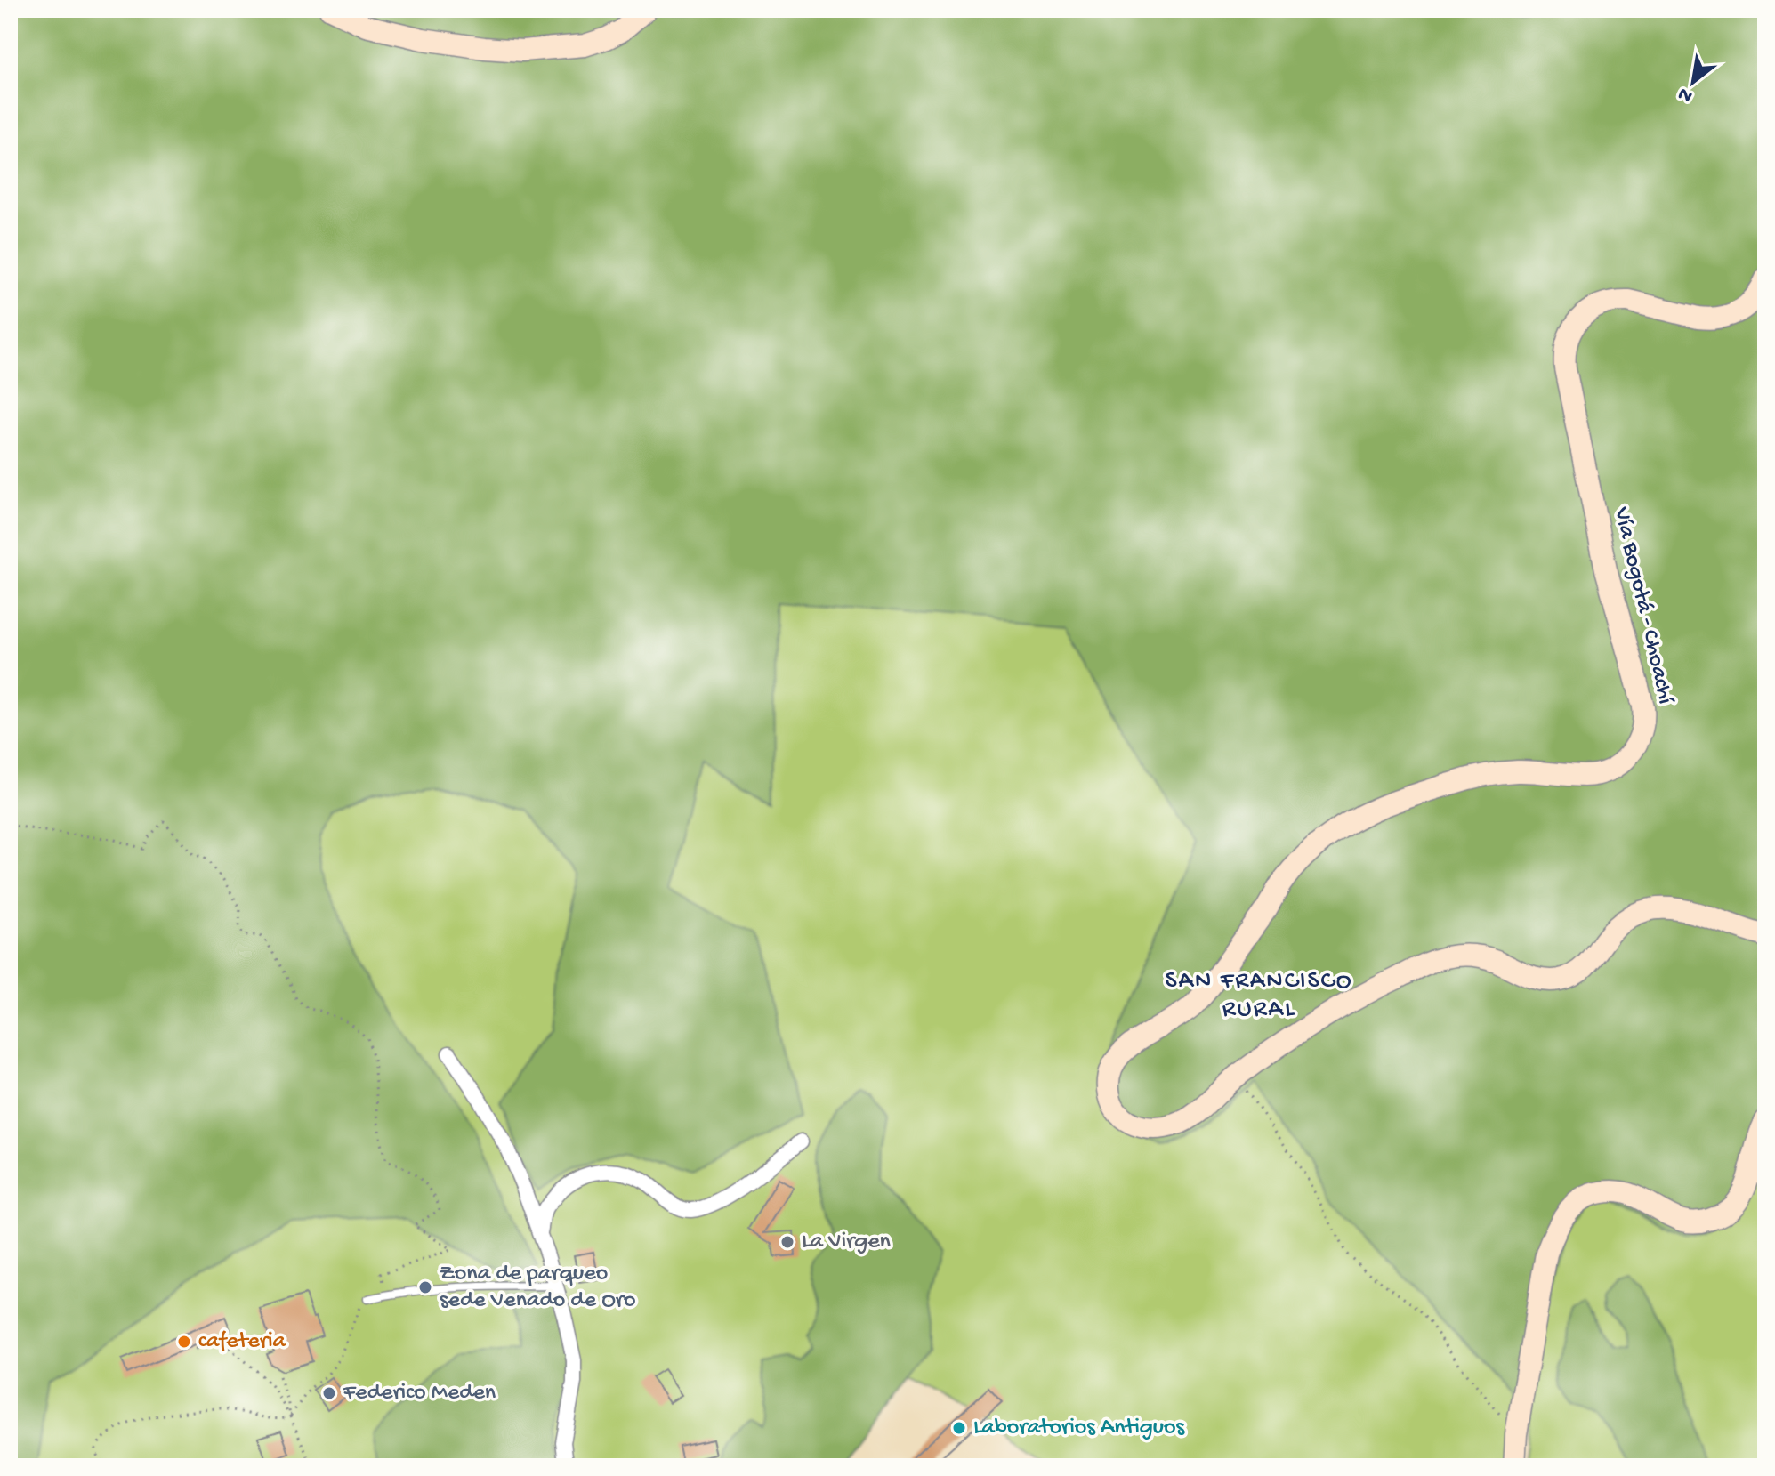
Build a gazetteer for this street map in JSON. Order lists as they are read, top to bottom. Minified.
{"streets":{"main road":["Vía Bogotá - Choachí"]},"districts":["SAN FRANCISCO RURAL"],"places":["La Virgen","Zona de parqueo sede Venado de Oro","cafeteria","Federico Meden","Laboratorios Antiguos"],"north":"bottom left"}
